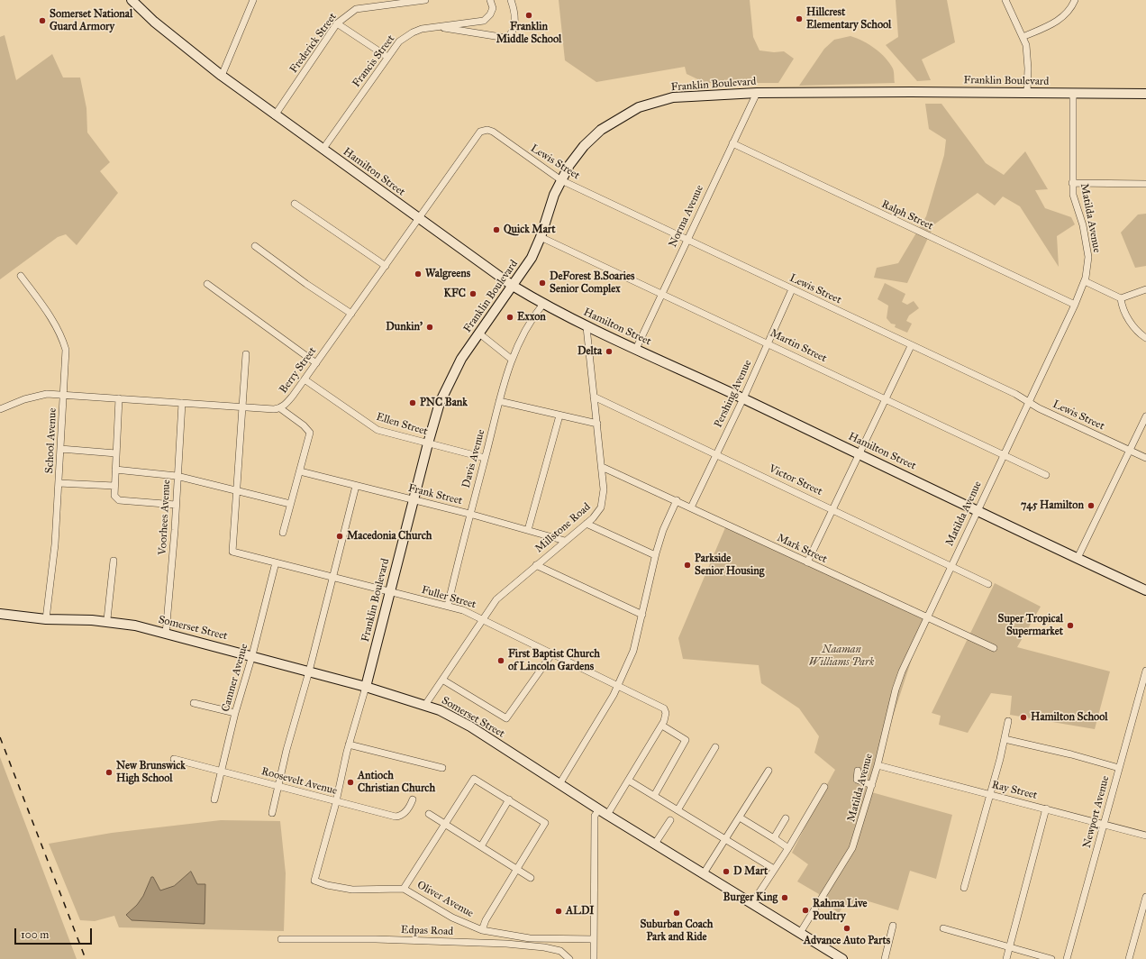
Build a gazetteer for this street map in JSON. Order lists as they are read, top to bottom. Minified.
{"streets":{"main road":["Franklin Boulevard","Hamilton Street","Somerset Street"],"street":["Frederick Street","Francis Street","Lewis Street","Ralph Street","Norma Avenue","Matilda Avenue","Martin Street","Berry Street","Pershing Avenue","Ellen Street","School Avenue","Davis Avenue","Victor Street","Frank Street","Voorhees Avenue","Millstone Road","Mark Street","Fuller Street","Camner Avenue","Roosevelt Avenue","Ray Street","Newport Avenue","Oliver Avenue","Edpas Road"]},"crossings":[["Frederick Street","Hamilton Street"],["Francis Street","Hamilton Street"],["Franklin Boulevard","Lewis Street"],["Franklin Boulevard","Hamilton Street"],["Franklin Boulevard","Norma Avenue"],["Franklin Boulevard","Matilda Avenue"],["Franklin Boulevard","Martin Street"],["Franklin Boulevard","Ellen Street"],["Franklin Boulevard","Frank Street"],["Franklin Boulevard","Fuller Street"],["Franklin Boulevard","Somerset Street"],["Franklin Boulevard","Oliver Avenue"],["Lewis Street","Norma Avenue"],["Lewis Street","Matilda Avenue"],["Lewis Street","Berry Street"],["Lewis Street","Pershing Avenue"],["Hamilton Street","Norma Avenue"],["Hamilton Street","Matilda Avenue"],["Hamilton Street","Berry Street"],["Hamilton Street","Pershing Avenue"],["Hamilton Street","Davis Avenue"],["Hamilton Street","Millstone Road"],["Ralph Street","Norma Avenue"],["Ralph Street","Matilda Avenue"],["Norma Avenue","Martin Street"],["Matilda Avenue","Martin Street"],["Matilda Avenue","Victor Street"],["Matilda Avenue","Mark Street"],["Matilda Avenue","Somerset Street"],["Matilda Avenue","Ray Street"],["Martin Street","Pershing Avenue"],["Berry Street","Ellen Street"],["Berry Street","School Avenue"],["Berry Street","Voorhees Avenue"],["Pershing Avenue","Victor Street"],["Pershing Avenue","Mark Street"],["Ellen Street","Davis Avenue"],["School Avenue","Somerset Street"],["Davis Avenue","Frank Street"],["Davis Avenue","Fuller Street"],["Victor Street","Millstone Road"],["Frank Street","Millstone Road"],["Voorhees Avenue","Somerset Street"],["Millstone Road","Mark Street"],["Millstone Road","Fuller Street"],["Millstone Road","Somerset Street"],["Fuller Street","Camner Avenue"],["Somerset Street","Camner Avenue"],["Somerset Street","Oliver Avenue"],["Camner Avenue","Roosevelt Avenue"],["Roosevelt Avenue","Oliver Avenue"],["Ray Street","Newport Avenue"]],"parks":["Naaman Williams Park"],"places":["Franklin Middle School","Hillcrest Elementary School","Somerset National Guard Armory","Quick Mart","Walgreens","DeForest B.Soaries Senior Complex","KFC","Exxon","Dunkin'","Delta","PNC Bank","745 Hamilton","Macedonia Church","Parkside Senior Housing","Super Tropical Supermarket","First Baptist Church of Lincoln Gardens","Hamilton School","New Brunswick High School","Antioch Christian Church","D Mart","Burger King","Rahma Live Poultry","ALDI","Suburban Coach Park and Ride","Advance Auto Parts"],"scale_bar":"100 m"}
